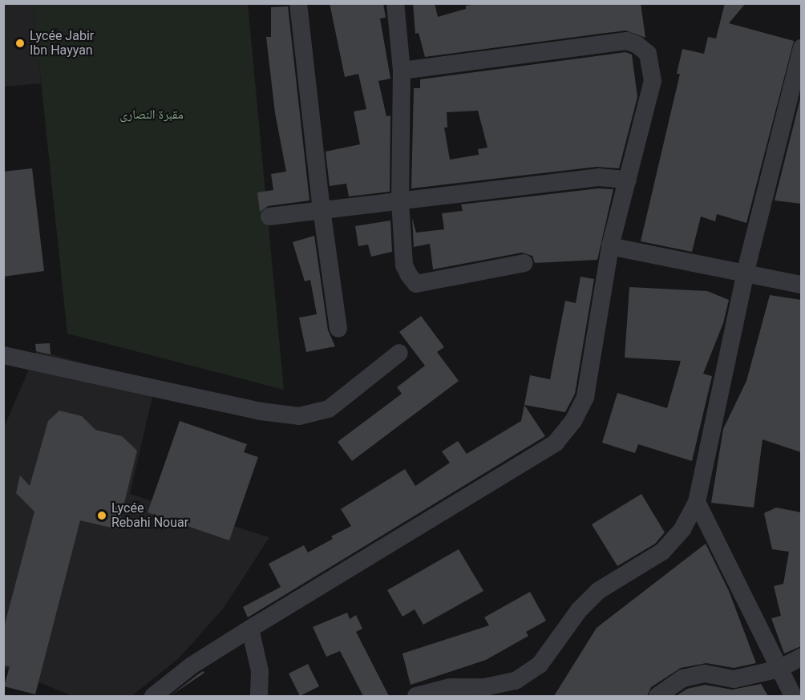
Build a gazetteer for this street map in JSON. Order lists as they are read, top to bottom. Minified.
{"parks":["مقبرة النصارى"],"places":["Lycée Jabir Ibn Hayyan","Lycée Rebahi Nouar"]}
